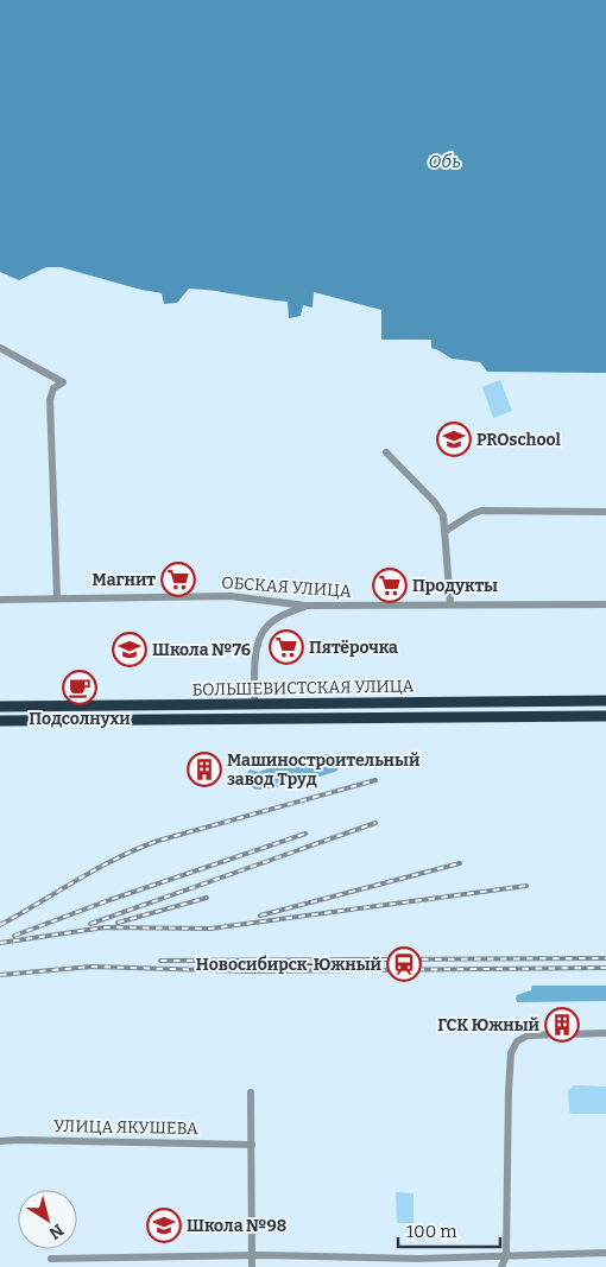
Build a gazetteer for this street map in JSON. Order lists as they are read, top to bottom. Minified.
{"streets":{"highway":["БОЛЬШЕВИСТСКАЯ УЛИЦА"],"street":["ОБСКАЯ УЛИЦА","УЛИЦА ЯКУШЕВА"]},"water":["Обь"],"places":{"school or university":["PROschool","Школа №76","Школа №98"],"supermarket":["Магнит","Продукты","Пятёрочка"],"cafe":["Подсолнухи"],"building":["Машиностроительный завод Труд","ГСК Южный"],"station":["Новосибирск-Южный"]},"scale_bar":"100 m","north":"bottom right"}
